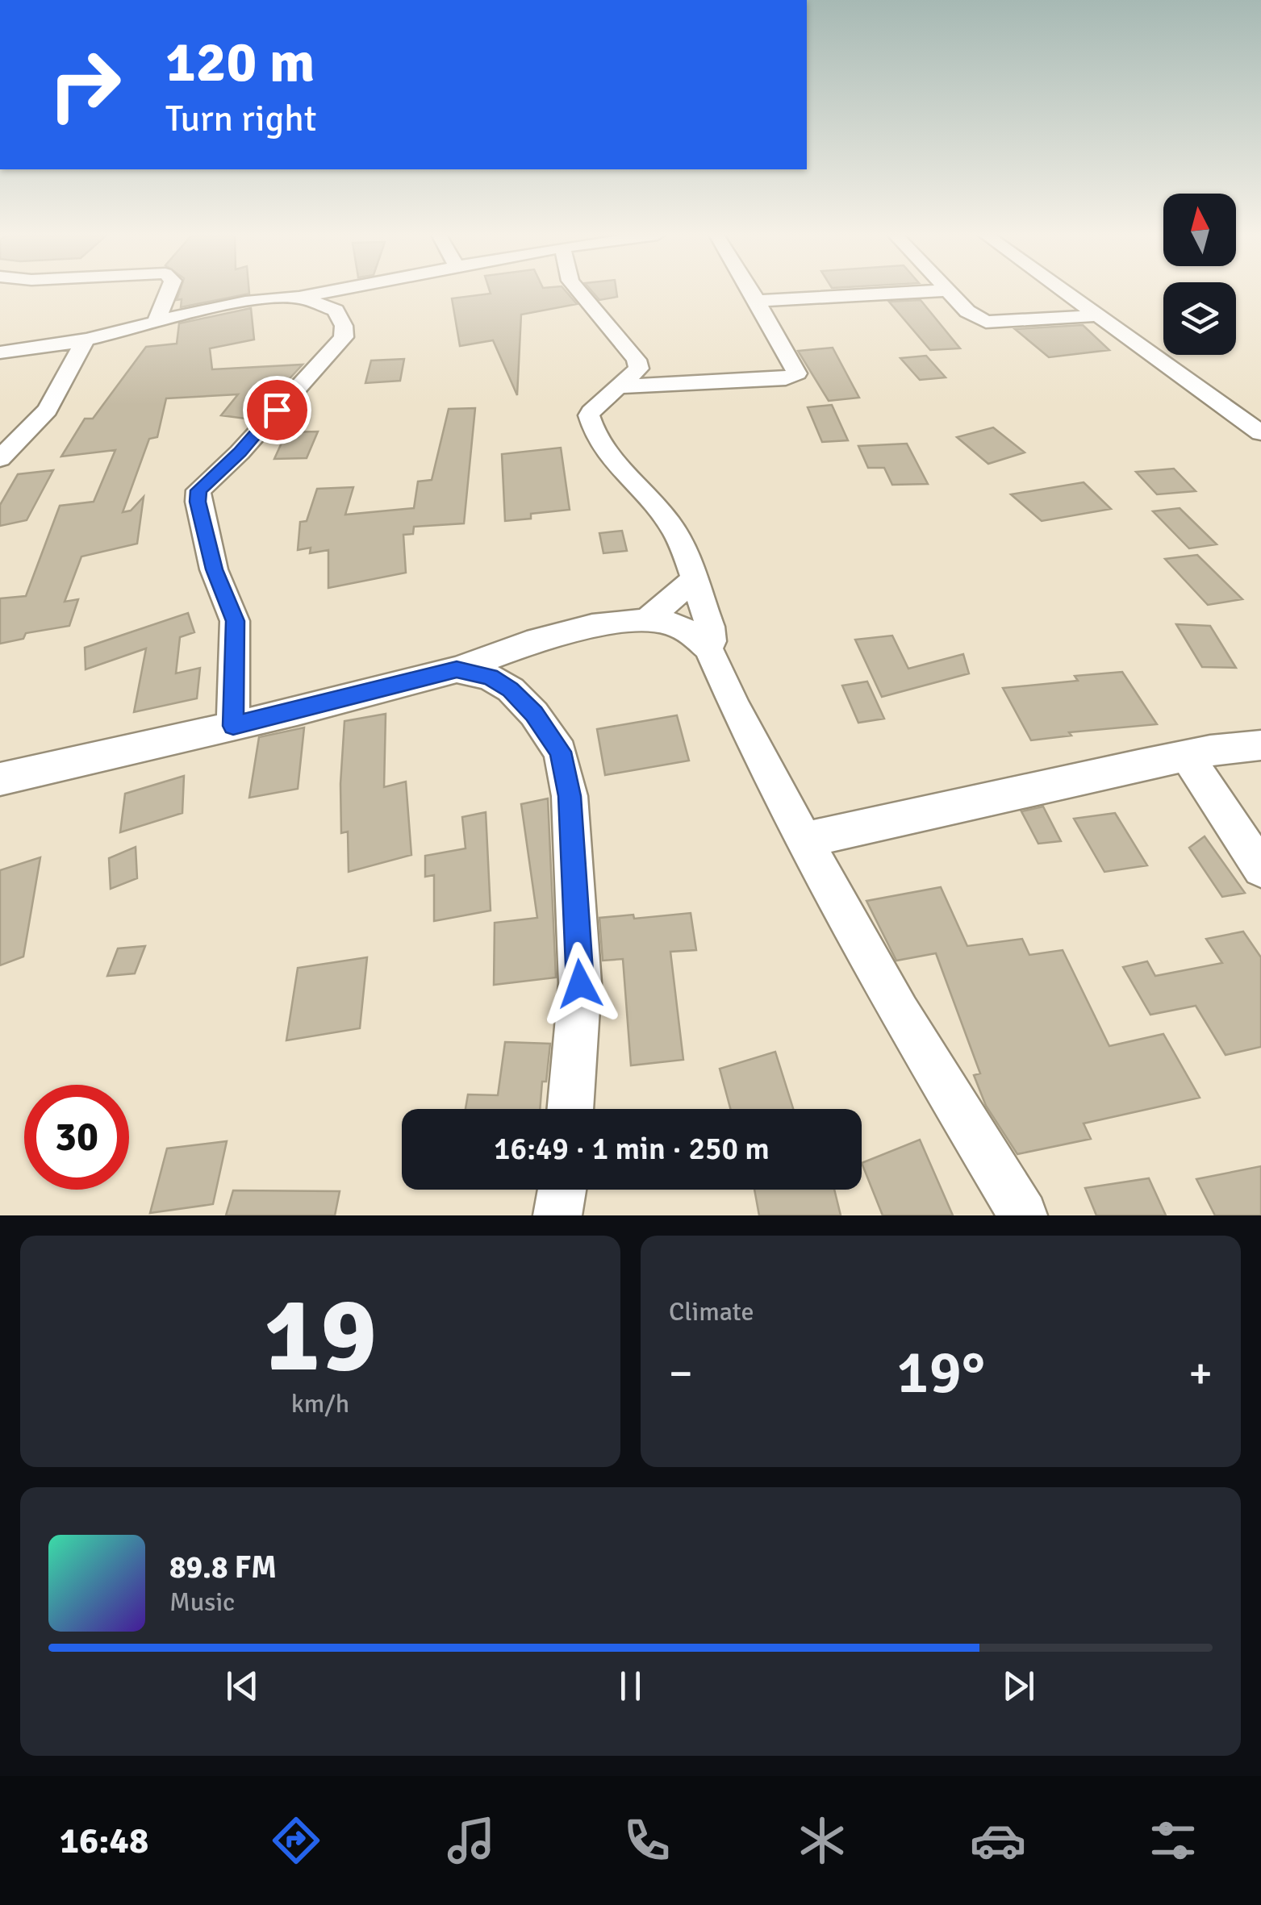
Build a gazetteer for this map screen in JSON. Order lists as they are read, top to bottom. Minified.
{"north":"top","page":{"turn":["120 m","Turn right"],"limit":"30","trip":"16:49 · 1 min · 250 m","tile":[["19","km/h"],"Climate"],"heat":["−","19°","+"],"song":["89.8 FM","Music"],"tabs":"16:48"}}
